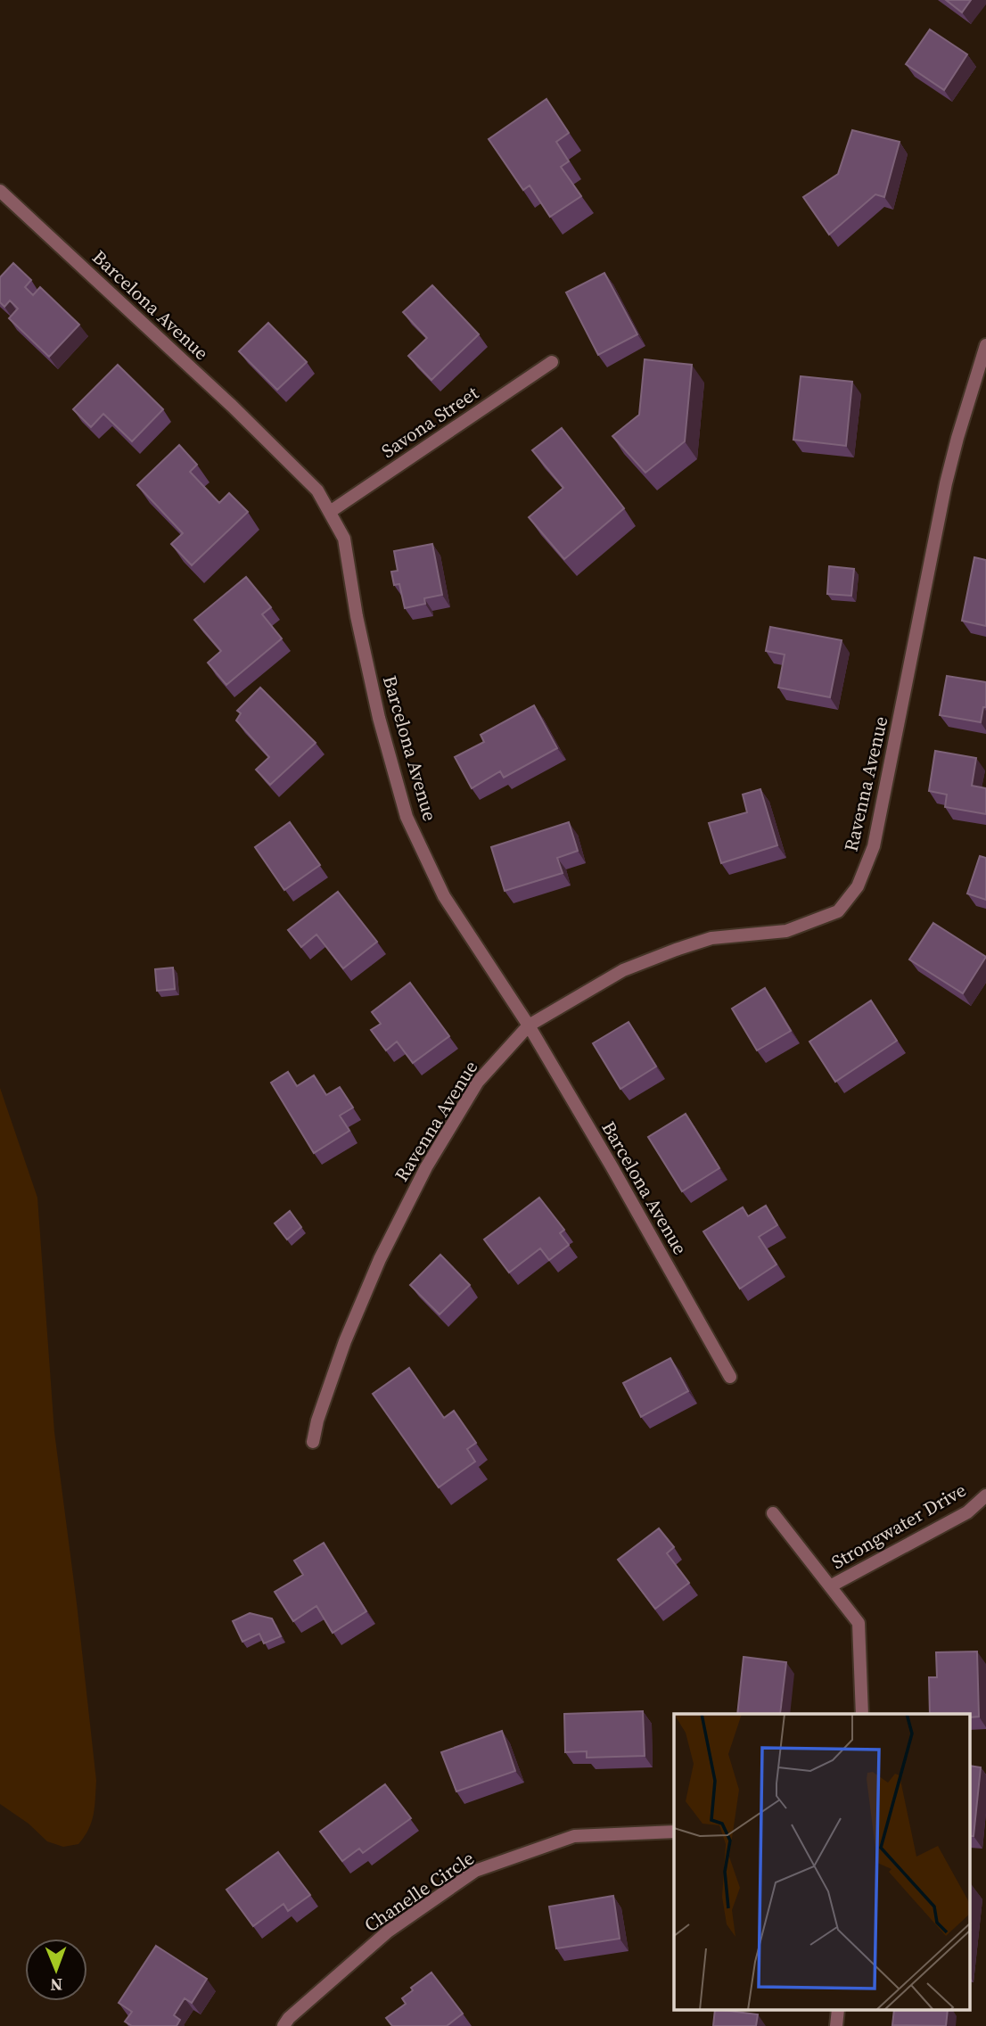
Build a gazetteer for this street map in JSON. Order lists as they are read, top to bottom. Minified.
{"streets":{"street":["Barcelona Avenue","Savona Street","Ravenna Avenue","Strongwater Drive","Chanelle Circle"]},"crossings":[["Barcelona Avenue","Savona Street"],["Barcelona Avenue","Ravenna Avenue"]],"north":"bottom"}
